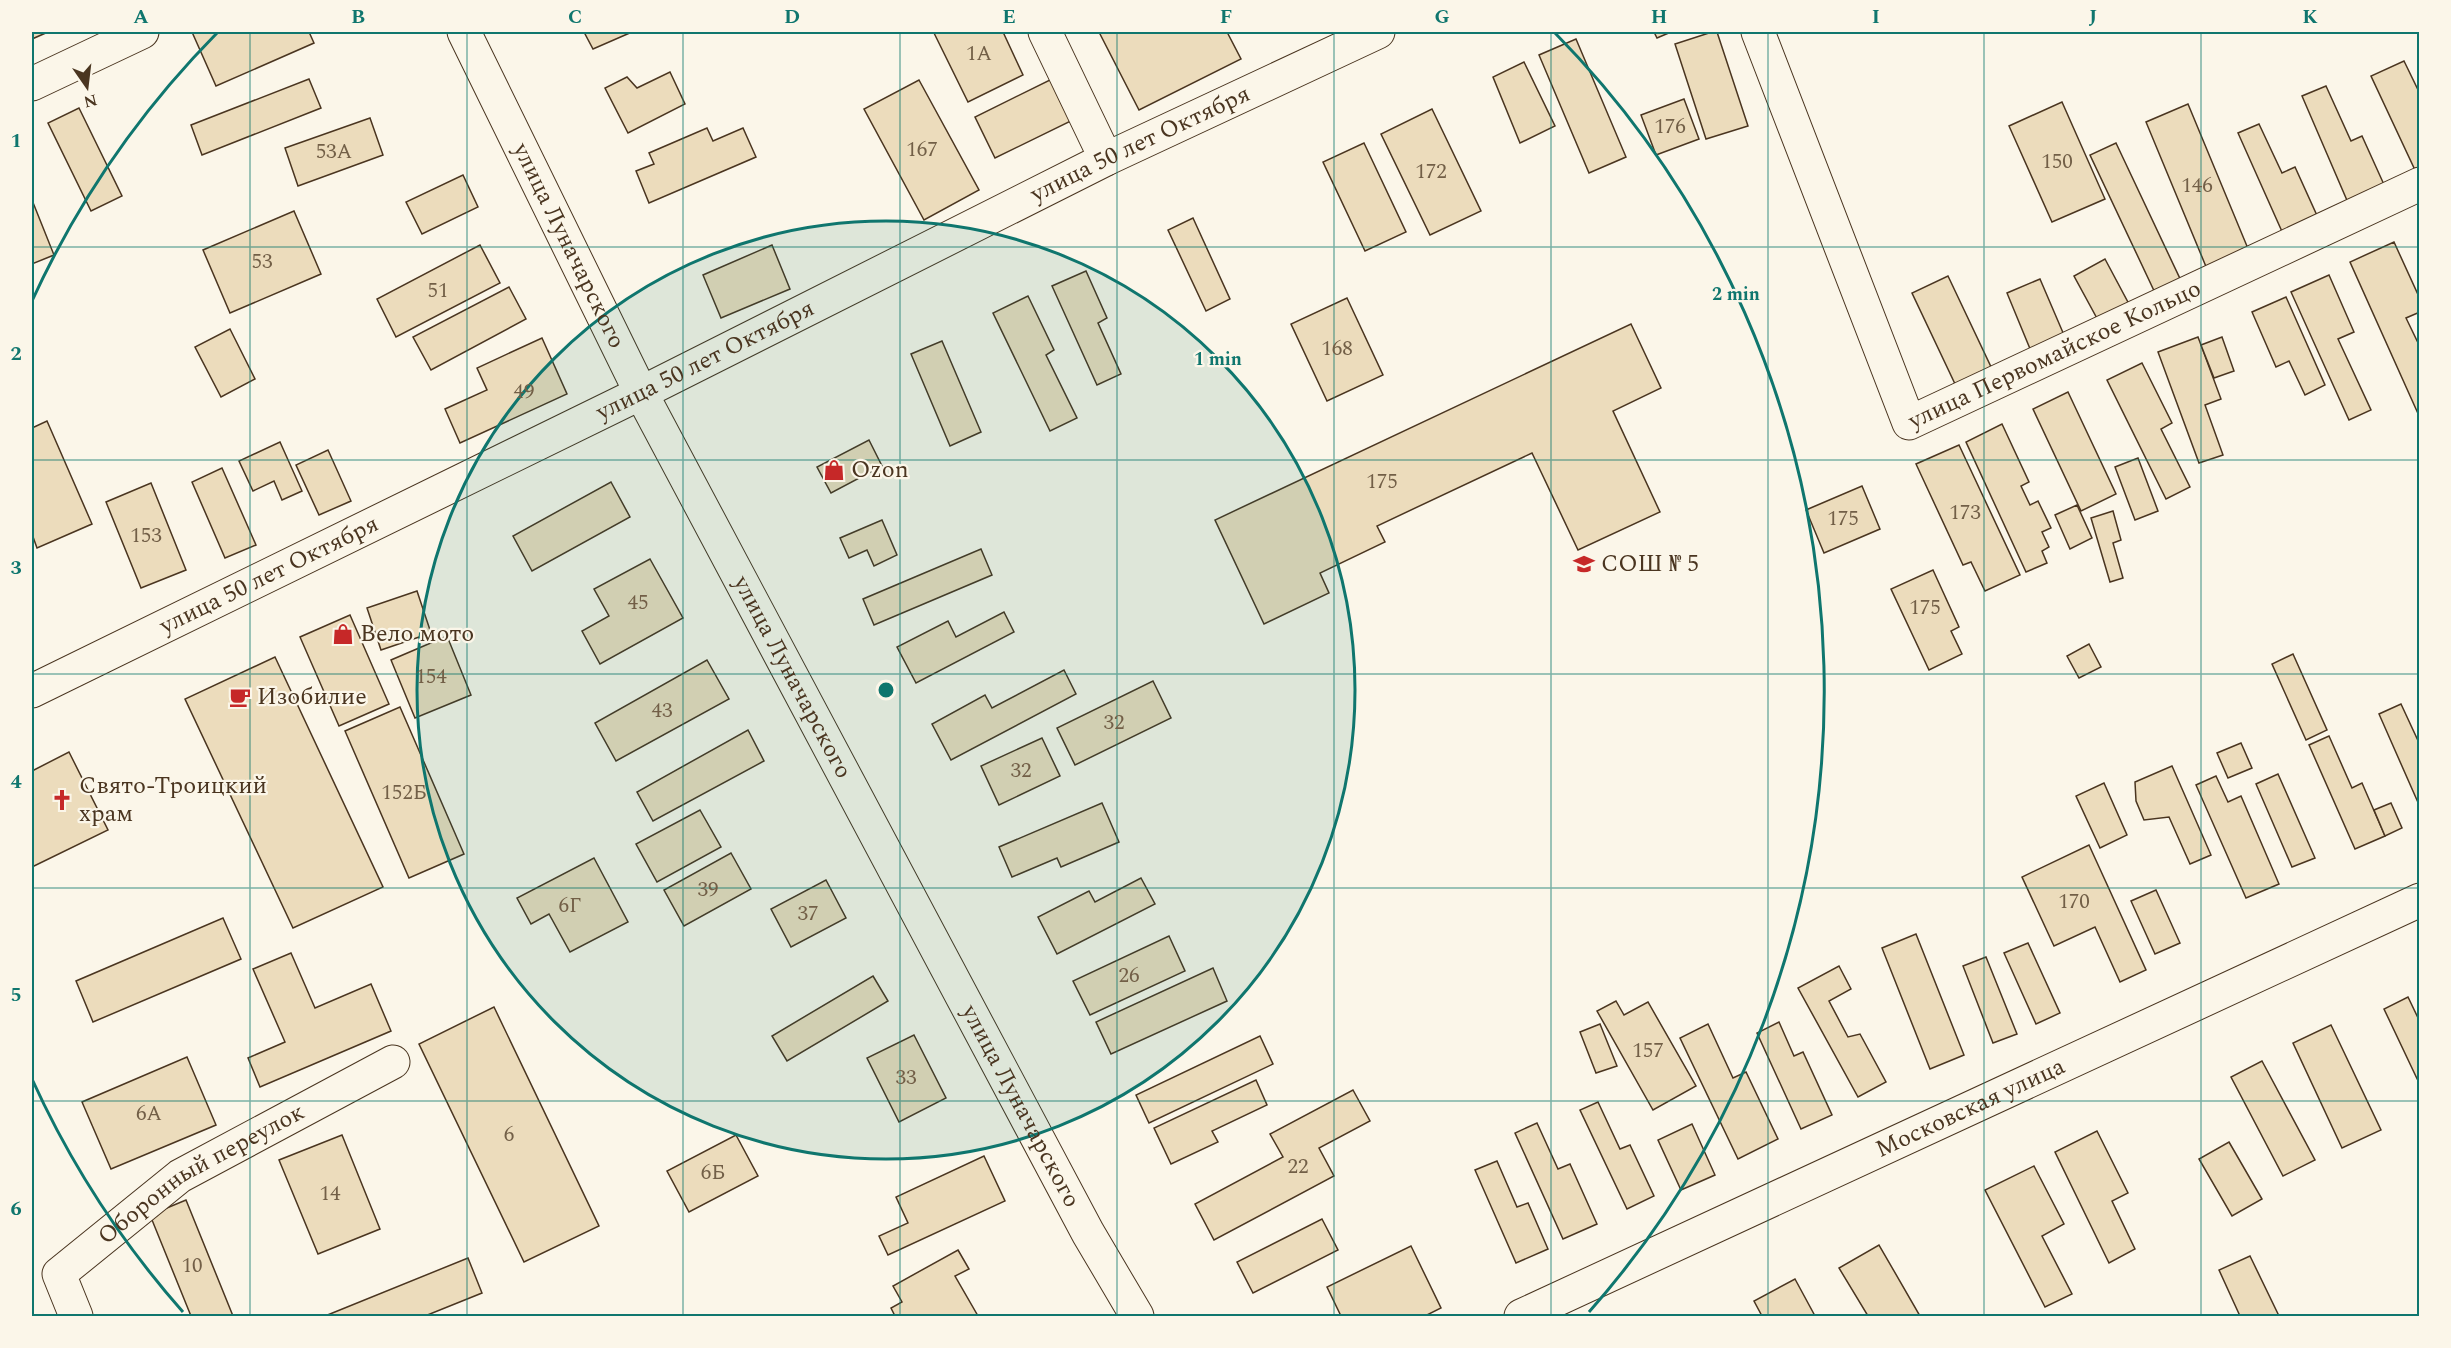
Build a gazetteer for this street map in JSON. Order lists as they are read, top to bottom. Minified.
{"streets":{"street":["улица 50 лет Октября","улица Луначарского","улица Первомайское Кольцо","Московская улица","Оборонный переулок"]},"crossings":[["улица 50 лет Октября","улица Луначарского"]],"places":{"shop":["Ozon","Вело мото"],"school or university":["СОШ № 5"],"cafe":["Изобилие"],"church":["Свято-Троицкий храм"]},"house_numbers":["1А","176","167","53А","150","172","146","53","51","168","49","175","173","175","153","45","175","154","43","32","32","152Б","39","170","6Г","37","26","157","33","6А","6","22","6Б","14","10"],"north":"bottom","grid":{"columns":["A","B","C","D","E","F","G","H","I","J","K"],"rows":["1","2","3","4","5","6"]},"rings":["2 min","1 min"]}
